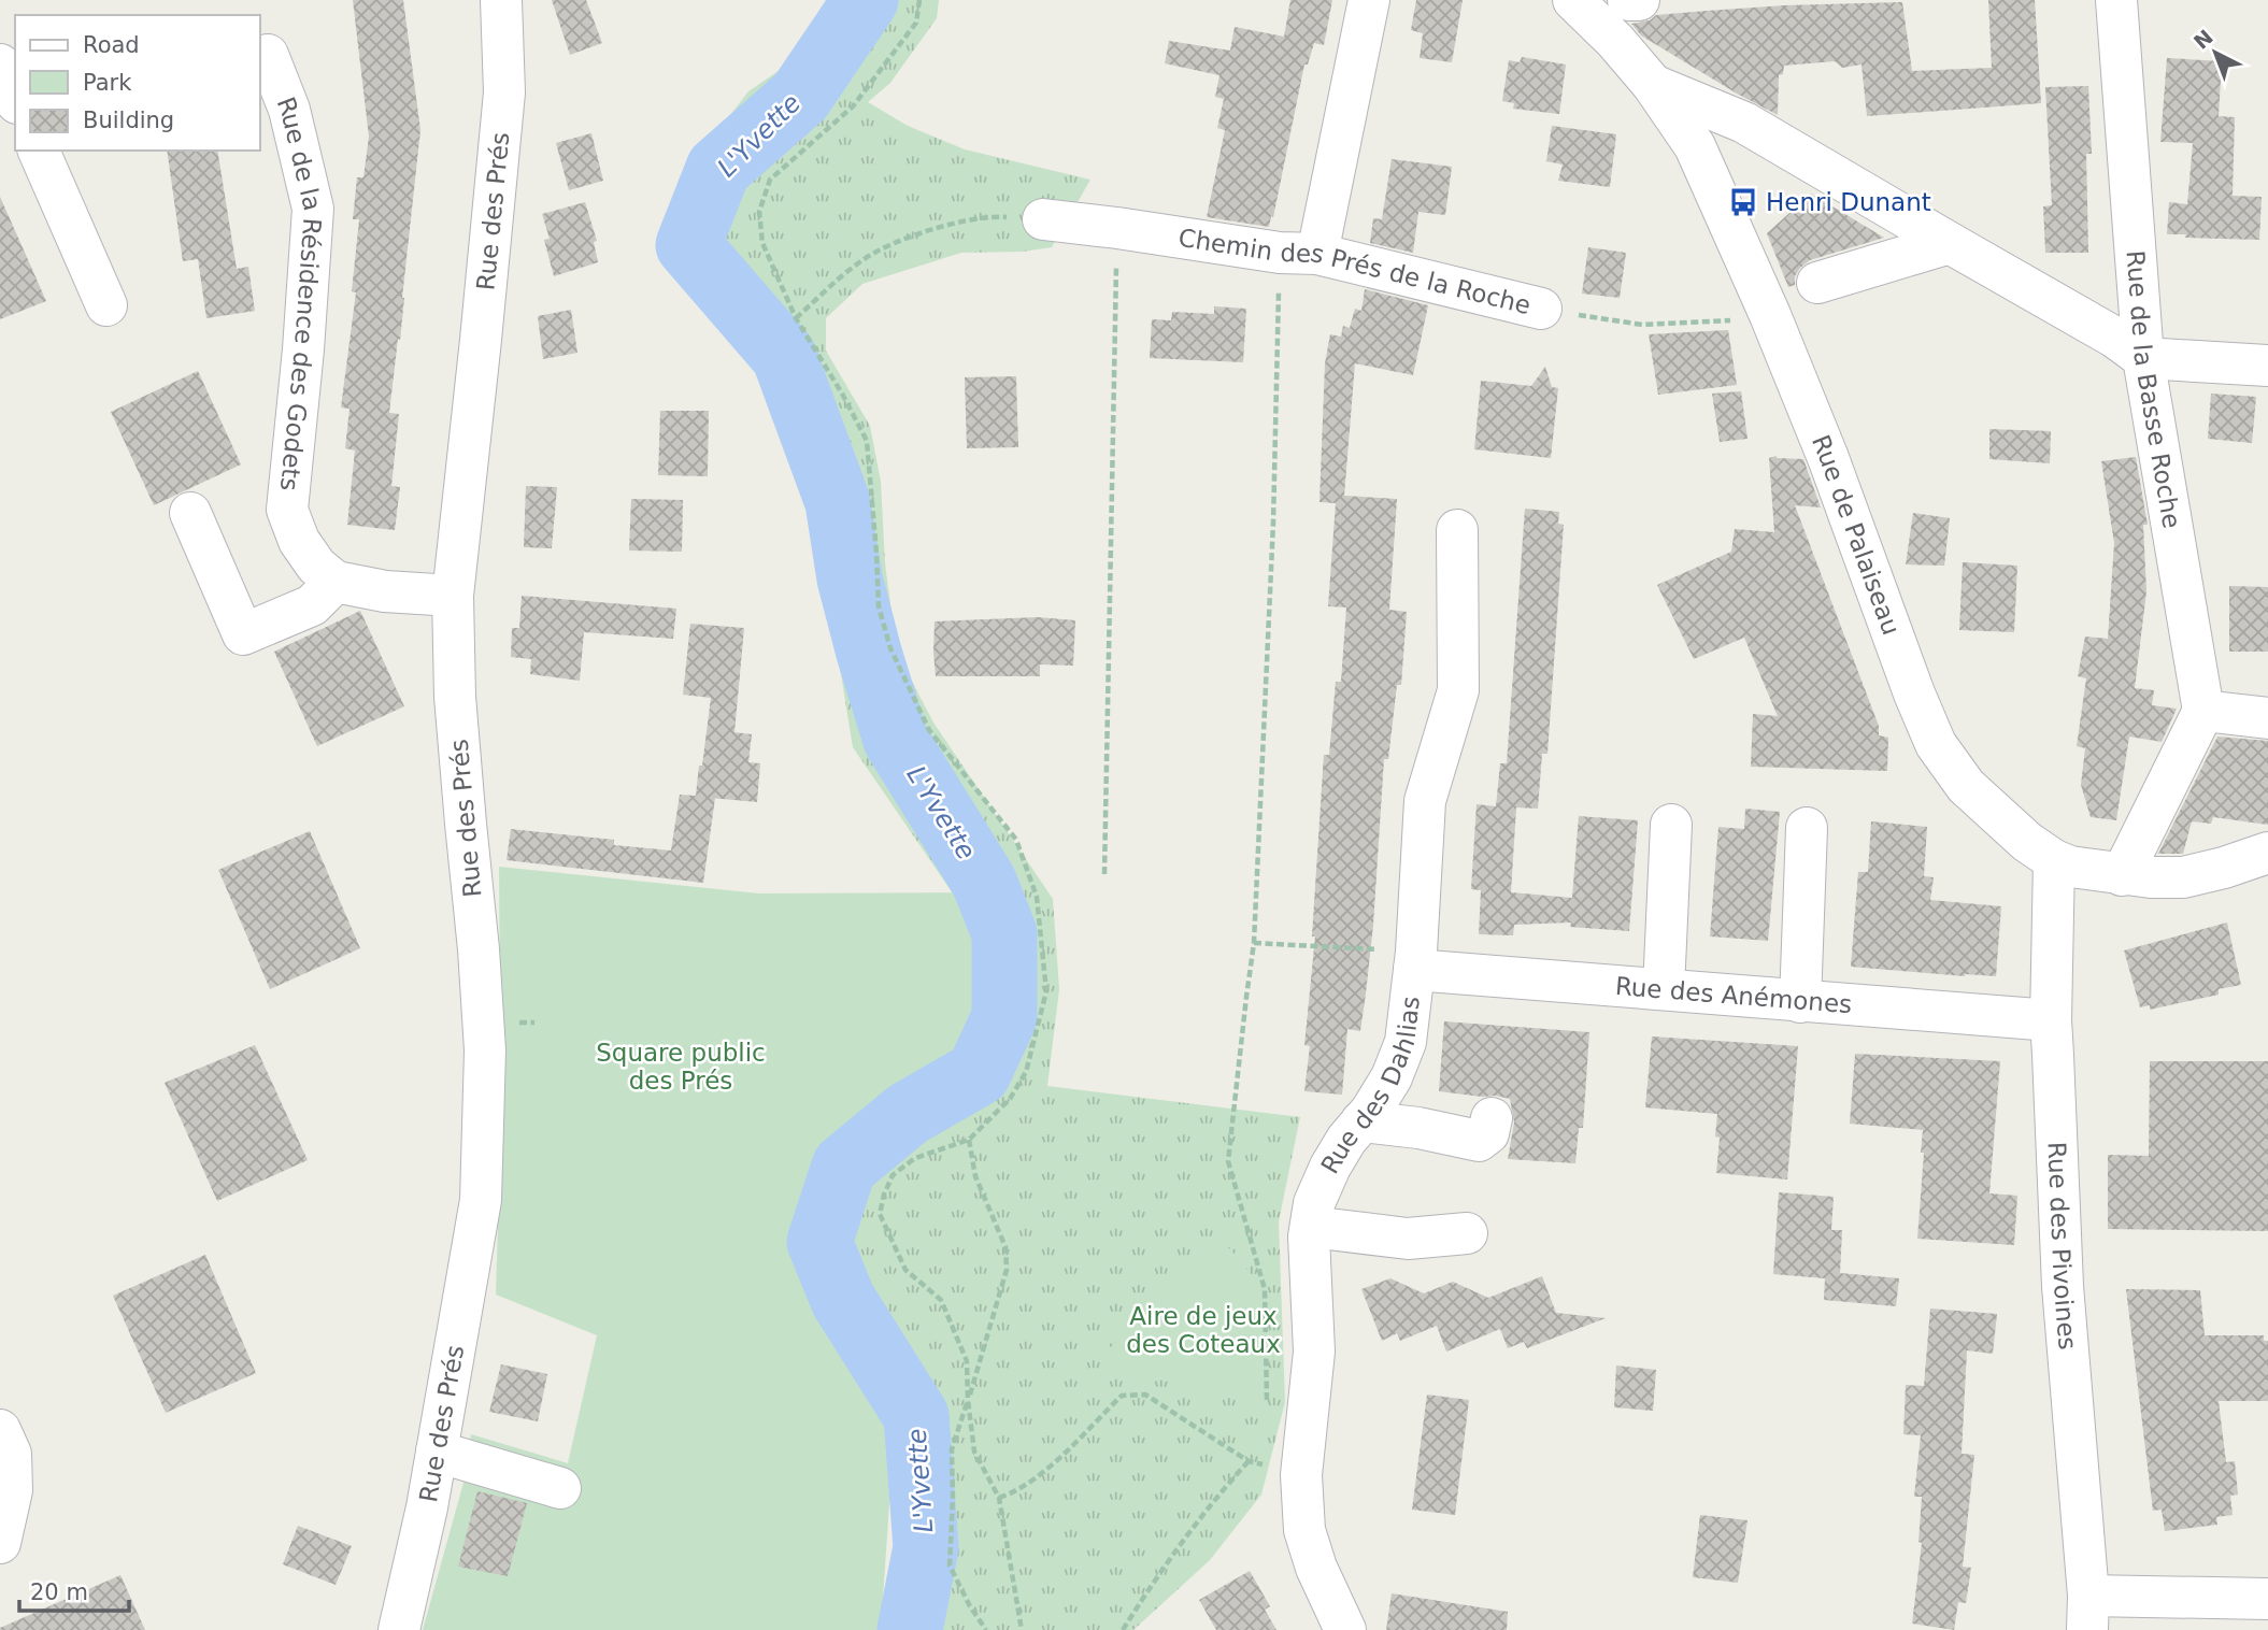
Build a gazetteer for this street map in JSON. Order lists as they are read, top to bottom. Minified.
{"streets":{"street":["Rue des Prés","Chemin des Prés de la Roche","Rue de la Résidence des Godets","Rue de la Basse Roche","Rue de Palaiseau","Rue des Anémones","Rue des Dahlias","Rue des Pivoines"]},"crossings":[["Rue de Palaiseau","Rue des Pivoines"],["Rue des Anémones","Rue des Dahlias"],["Rue des Anémones","Rue des Pivoines"]],"water":["L'Yvette"],"parks":["Square public des Prés","Aire de jeux des Coteaux"],"places":{"bus stop":["Henri Dunant"]},"legend":["Road","Park","Building"],"scale_bar":"20 m","north":"top left"}
